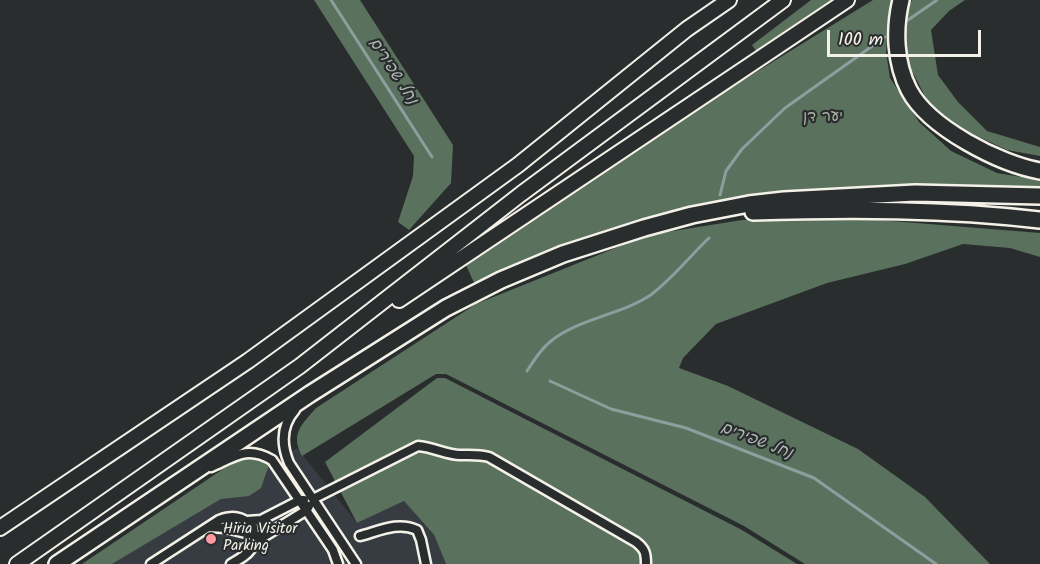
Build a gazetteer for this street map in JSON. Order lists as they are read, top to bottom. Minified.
{"water":["נחל שפירים"],"parks":["יער דן"],"places":["Hiria Visitor Parking"],"scale_bar":"100 m"}
